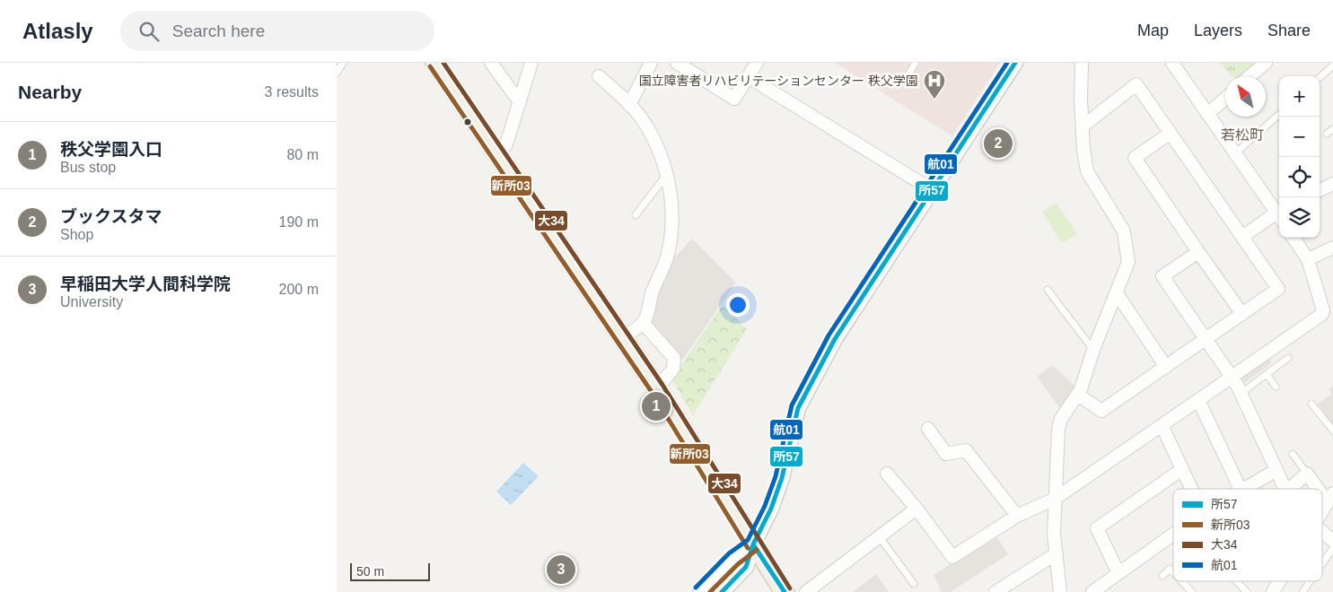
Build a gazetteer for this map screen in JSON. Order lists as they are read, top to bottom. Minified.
{"districts":["若松町"],"places":{"hospital":["国立障害者リハビリテーションセンター 秩父学園"]},"lines":["transit line 所57","transit line 大34","transit line 航01","transit line 新所03"],"legend":["所57","新所03","大34","航01"],"scale_bar":"50 m","north":"top left","page":{"header":"Atlasly","search":"Search here","nav":["Map","Layers","Share"],"heading":["Nearby","3 results"],"map_buttons":["+","−"],"list":[{"mark":"1","name":"秩父学園入口","note":"Bus stop","value":"80 m"},{"mark":"2","name":"ブックスタマ","note":"Shop","value":"190 m"},{"mark":"3","name":"早稲田大学人間科学院","note":"University","value":"200 m"}],"pins":["2","1","3"],"scale":"50 m"}}
